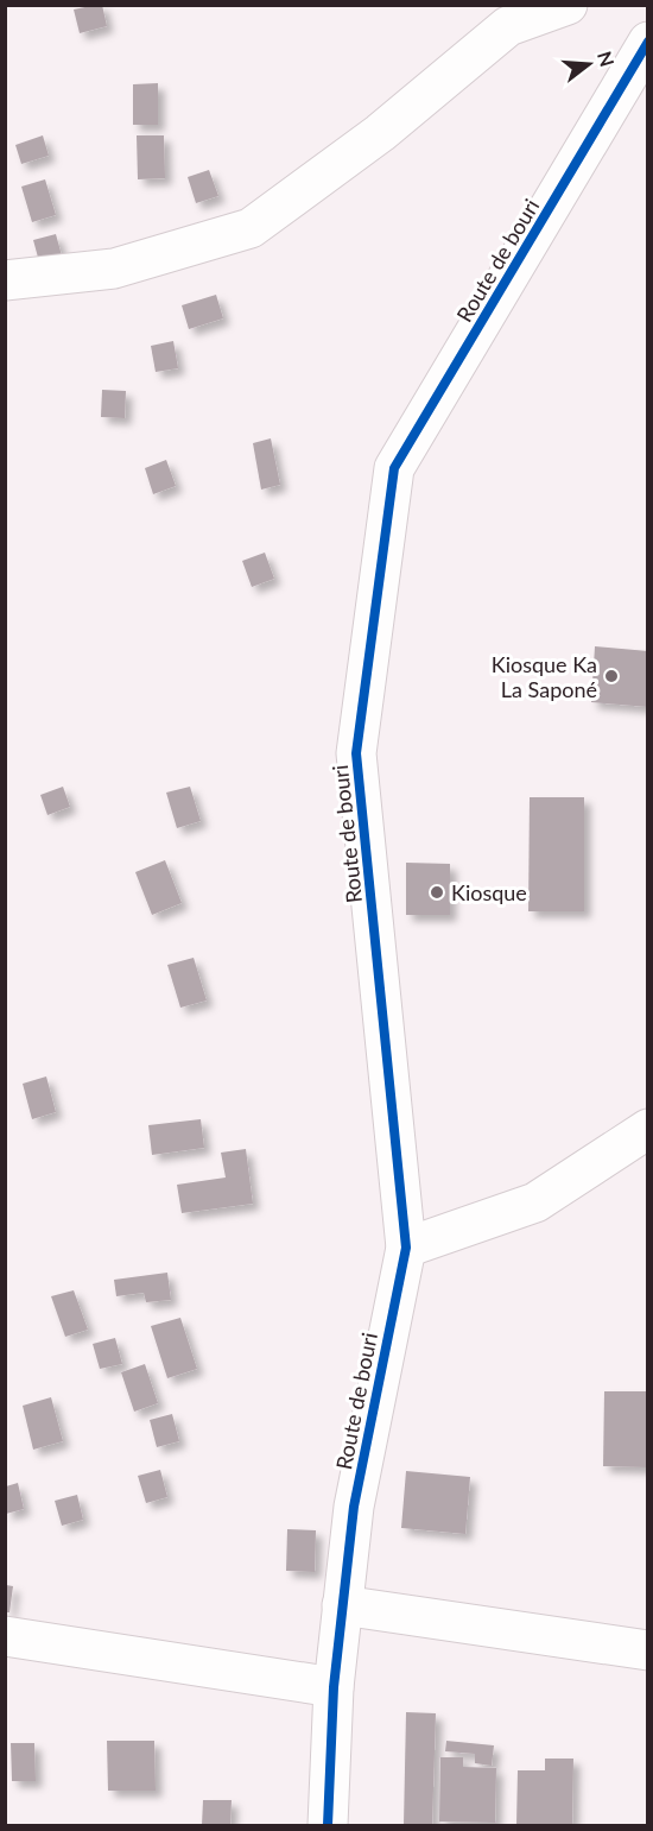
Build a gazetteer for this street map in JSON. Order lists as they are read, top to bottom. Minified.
{"streets":{"street":["Route de bouri"]},"places":["Kiosque Ka La Saponé","Kiosque"],"north":"right"}
